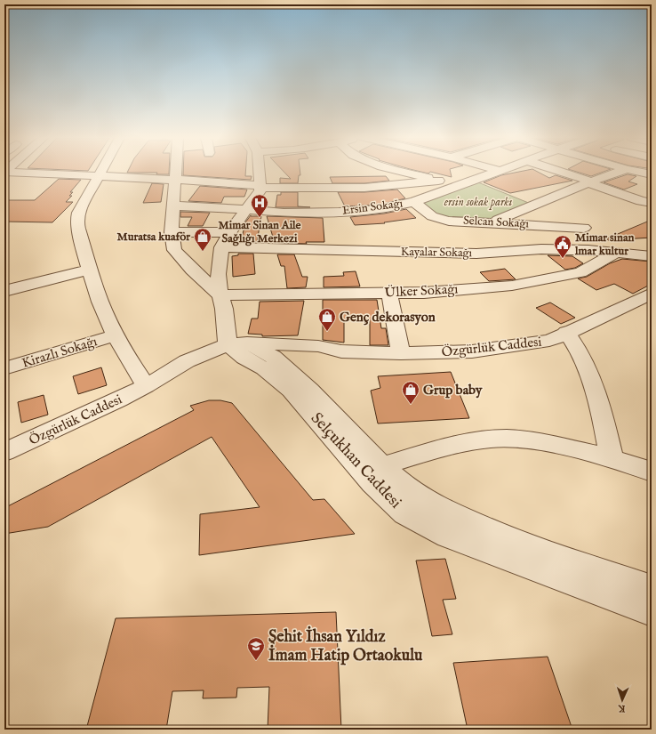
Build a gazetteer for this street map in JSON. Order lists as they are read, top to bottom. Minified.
{"streets":{"street":["Ersin Sokağı","Selcan Sokağı","Kayalar Sokağı","Ülker Sokağı","Özgürlük Caddesi","Kirazlı Sokağı","Selçukhan Caddesi"]},"crossings":[["Ersin Sokağı","Selcan Sokağı"],["Kayalar Sokağı","Ülker Sokağı"],["Özgürlük Caddesi","Selçukhan Caddesi"]],"parks":["ersin sokak parkı"],"places":{"hospital":["Mimar Sinan Aile Sağlığı Merkezi"],"shop":["Muratsa kuaför","Genç dekorasyon","Grup baby"],"public building":["Mimar sinan lmar kultur"],"school or university":["Şehit İhsan Yıldız İmam Hatip Ortaokulu"]},"north":"bottom"}
